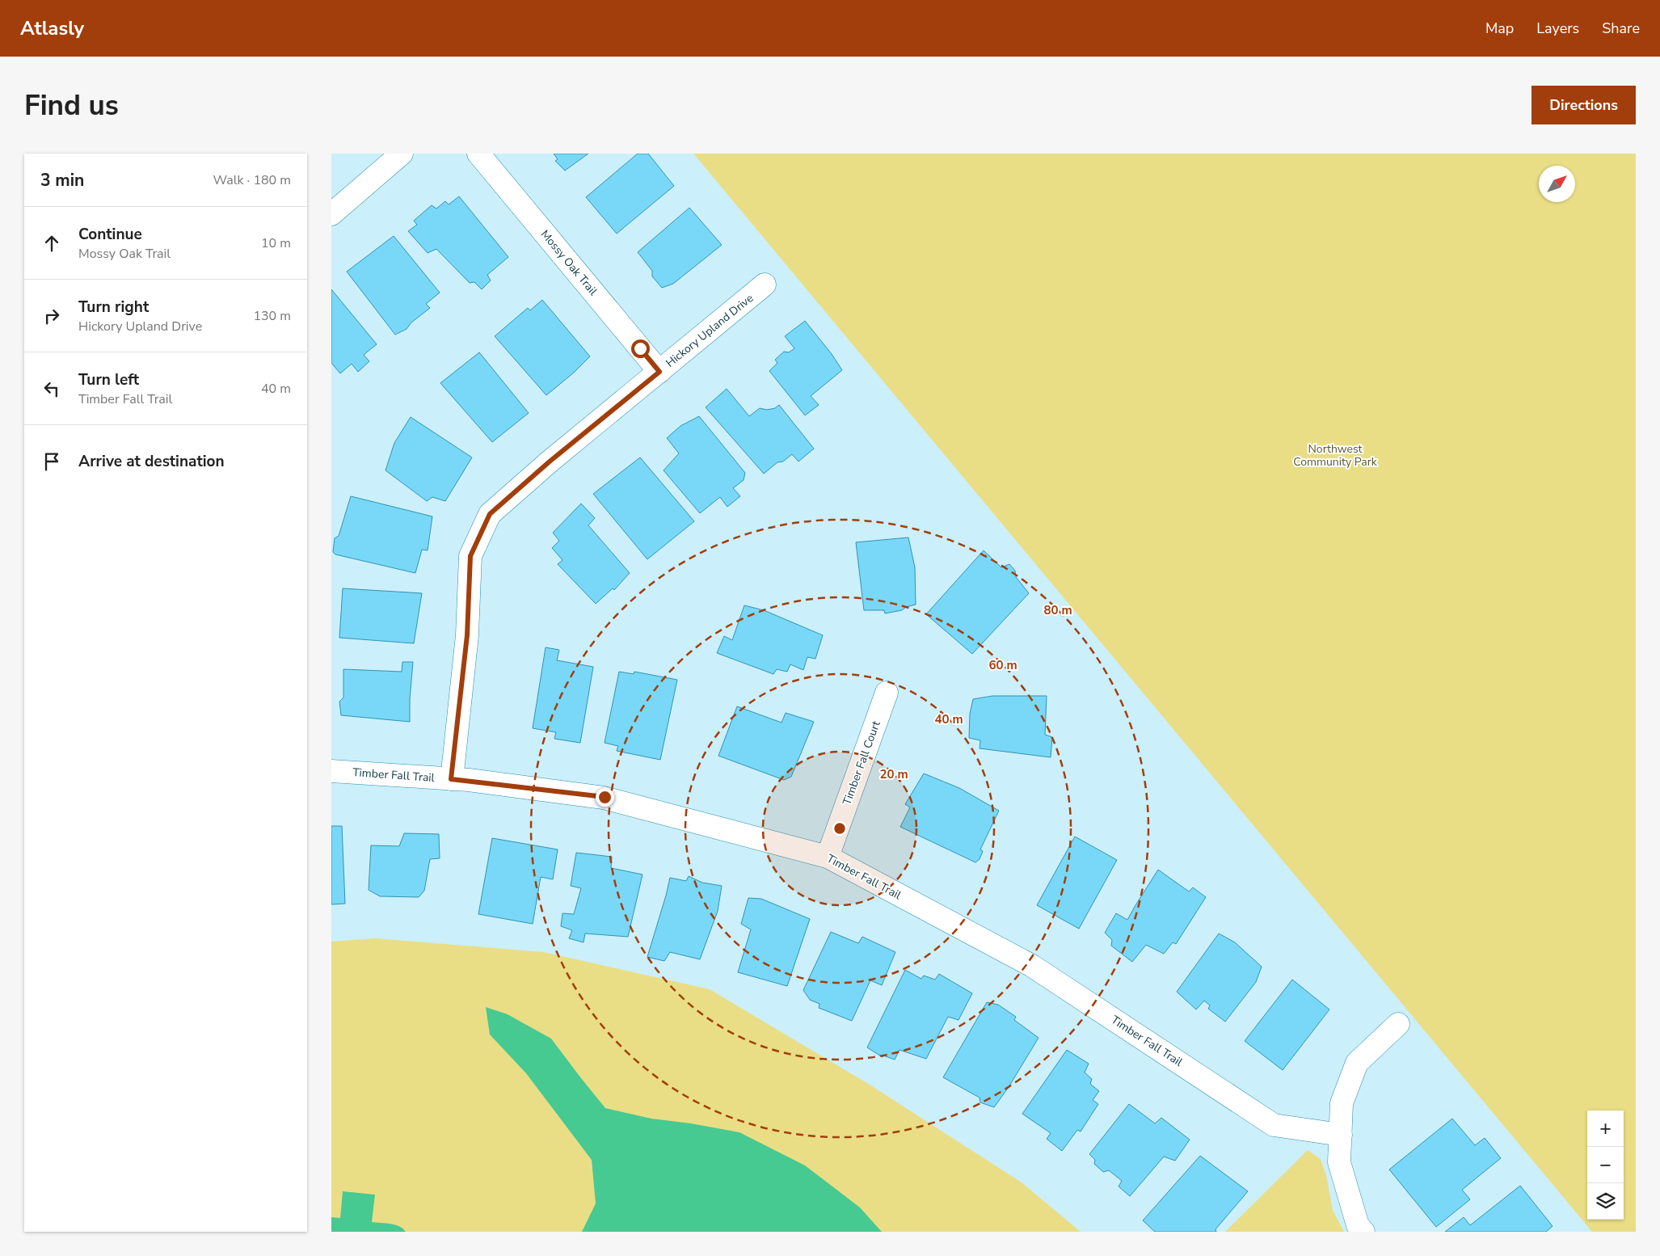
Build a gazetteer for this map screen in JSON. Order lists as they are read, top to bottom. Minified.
{"streets":{"street":["Mossy Oak Trail","Hickory Upland Drive","Timber Fall Court","Timber Fall Trail"]},"crossings":[["Mossy Oak Trail","Hickory Upland Drive"],["Hickory Upland Drive","Timber Fall Trail"],["Timber Fall Court","Timber Fall Trail"]],"parks":["Northwest Community Park"],"north":"top right","page":{"header":"Atlasly","nav":["Map","Layers","Share"],"buttons":"Directions","title":"Find us","heading":["3 min","Walk · 180 m"],"list":[["Continue","Mossy Oak Trail","10 m"],["Turn right","Hickory Upland Drive","130 m"],["Turn left","Timber Fall Trail","40 m"],"Arrive at destination"],"map_buttons":["+","−"]},"rings":["80 m","60 m","40 m","20 m"]}
